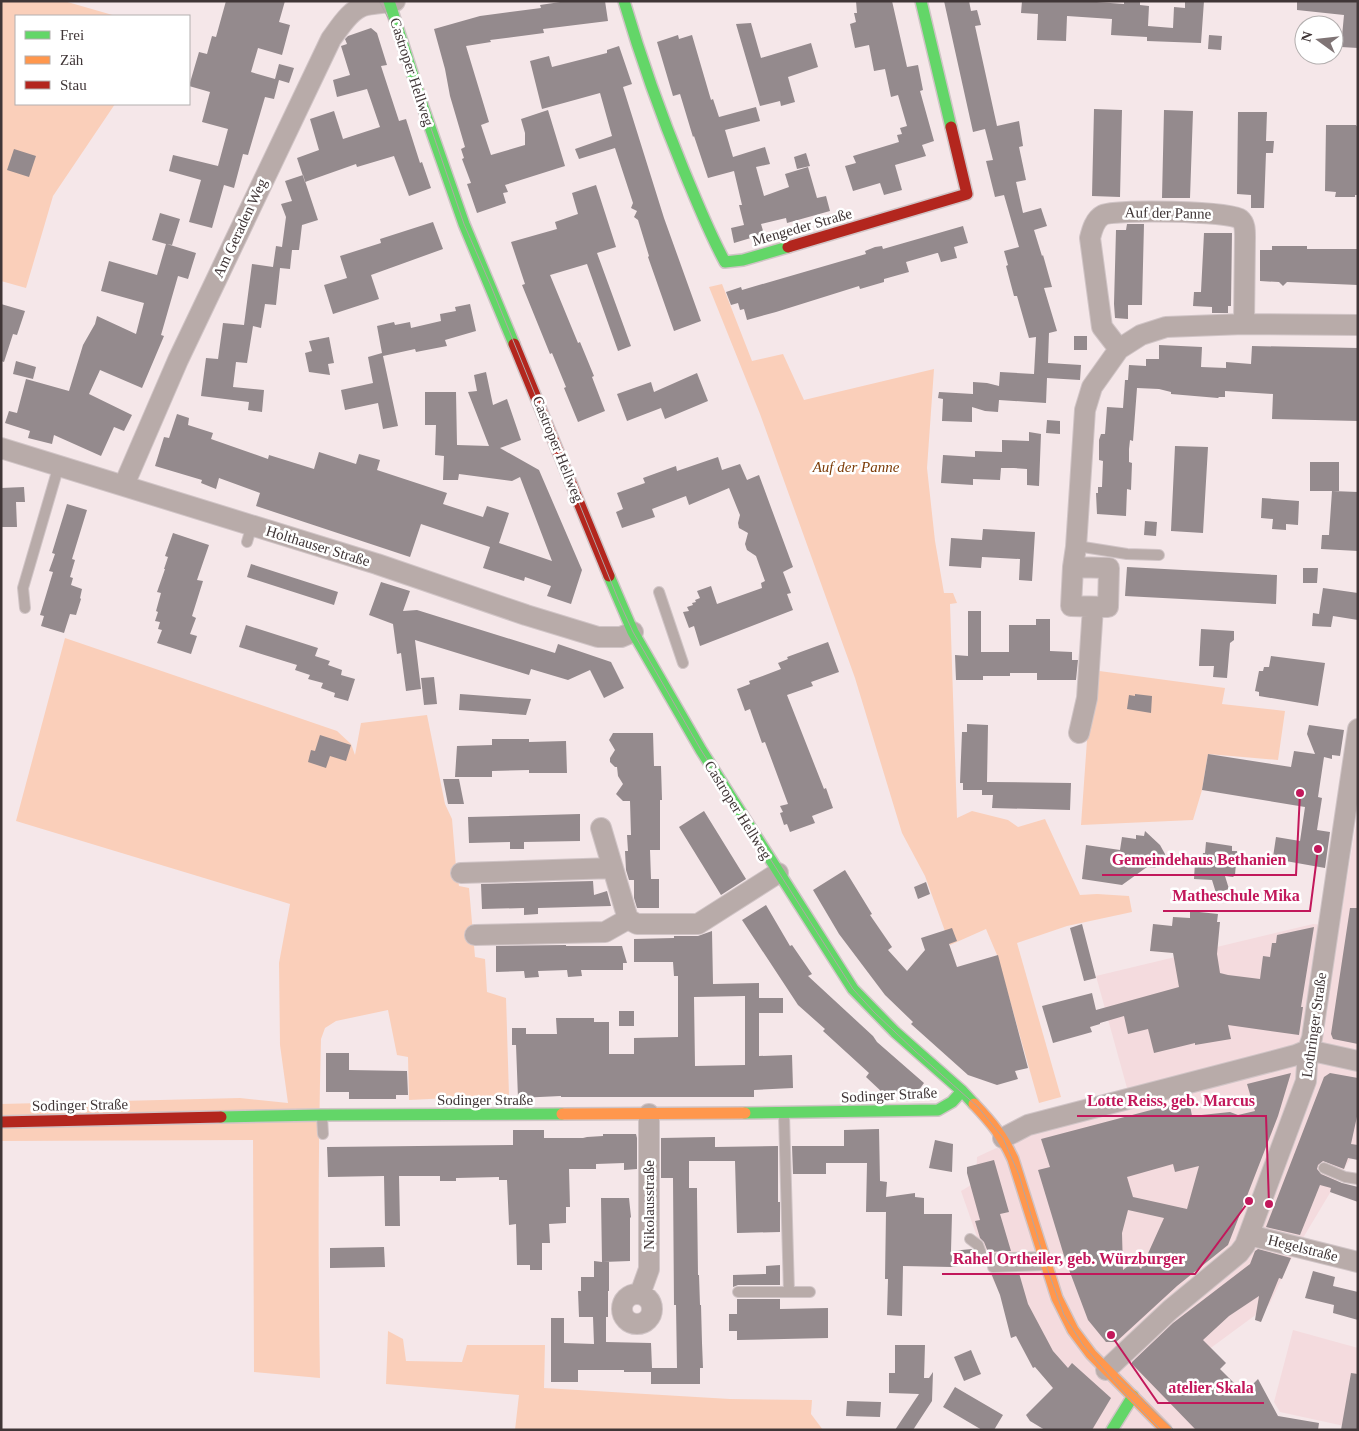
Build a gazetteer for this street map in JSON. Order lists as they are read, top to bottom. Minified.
{"streets":{"street":["Castroper Hellweg","Auf der Panne","Mengeder Straße","Am Geraden Weg","Holthauser Straße","Lothringer Straße","Sodinger Straße","Nikolausstraße","Hegelstraße"]},"crossings":[["Castroper Hellweg","Am Geraden Weg"],["Castroper Hellweg","Holthauser Straße"],["Castroper Hellweg","Lothringer Straße"],["Castroper Hellweg","Sodinger Straße"],["Am Geraden Weg","Holthauser Straße"],["Lothringer Straße","Hegelstraße"],["Sodinger Straße","Nikolausstraße"]],"parks":["Auf der Panne"],"places":["Gemeindehaus Bethanien","Matheschule Mika","Rahel Ortheiler, geb. Würzburger","Lotte Reiss, geb. Marcus","atelier Skala"],"legend":["Frei","Zäh","Stau"],"north":"left"}
